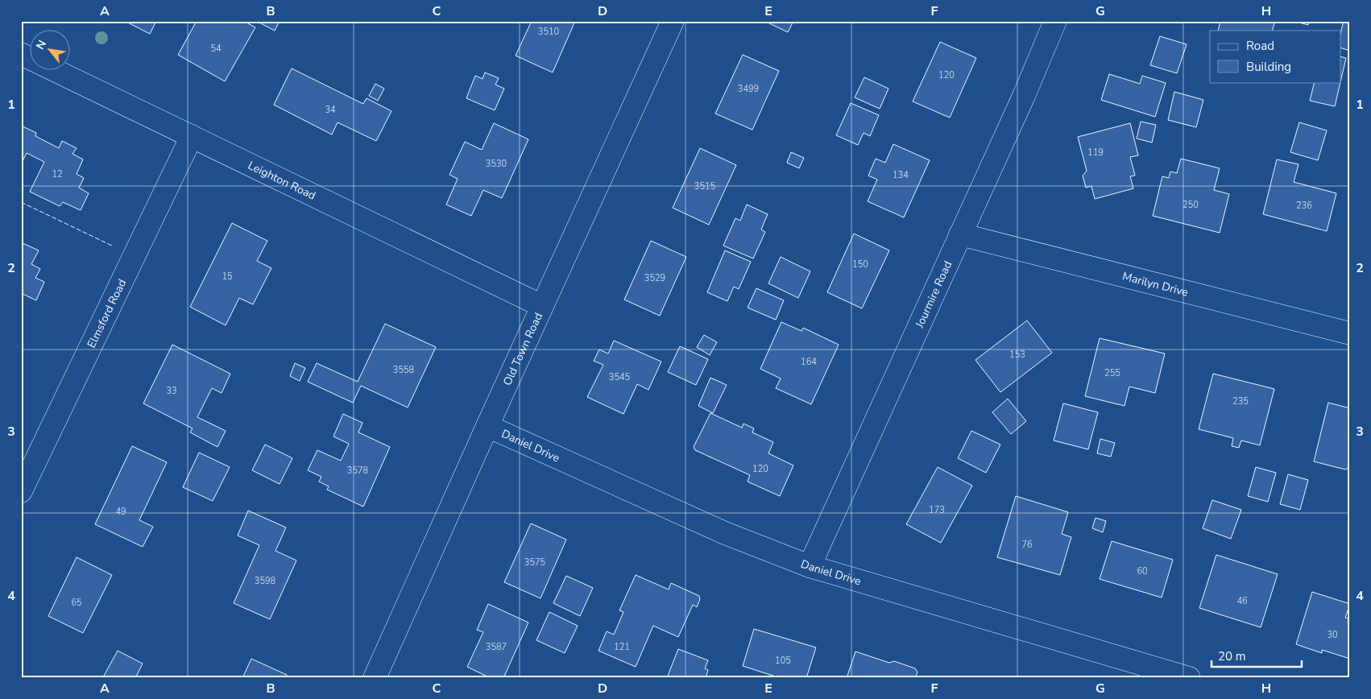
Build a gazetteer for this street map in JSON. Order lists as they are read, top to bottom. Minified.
{"streets":{"street":["Leighton Road","Marilyn Drive","Jourmire Road","Elmsford Road","Old Town Road","Daniel Drive"]},"crossings":[["Leighton Road","Elmsford Road"],["Leighton Road","Old Town Road"],["Marilyn Drive","Jourmire Road"],["Jourmire Road","Daniel Drive"],["Old Town Road","Daniel Drive"]],"house_numbers":["3510","54","120","3499","34","119","3530","12","134","3515","250","236","150","15","3529","153","164","3558","255","3545","33","235","120","3578","173","49","76","3575","60","3598","46","65","30","3587","121","105"],"legend":["Road","Building"],"scale_bar":"20 m","north":"top left","grid":{"columns":["A","B","C","D","E","F","G","H"],"rows":["1","2","3","4"]}}
